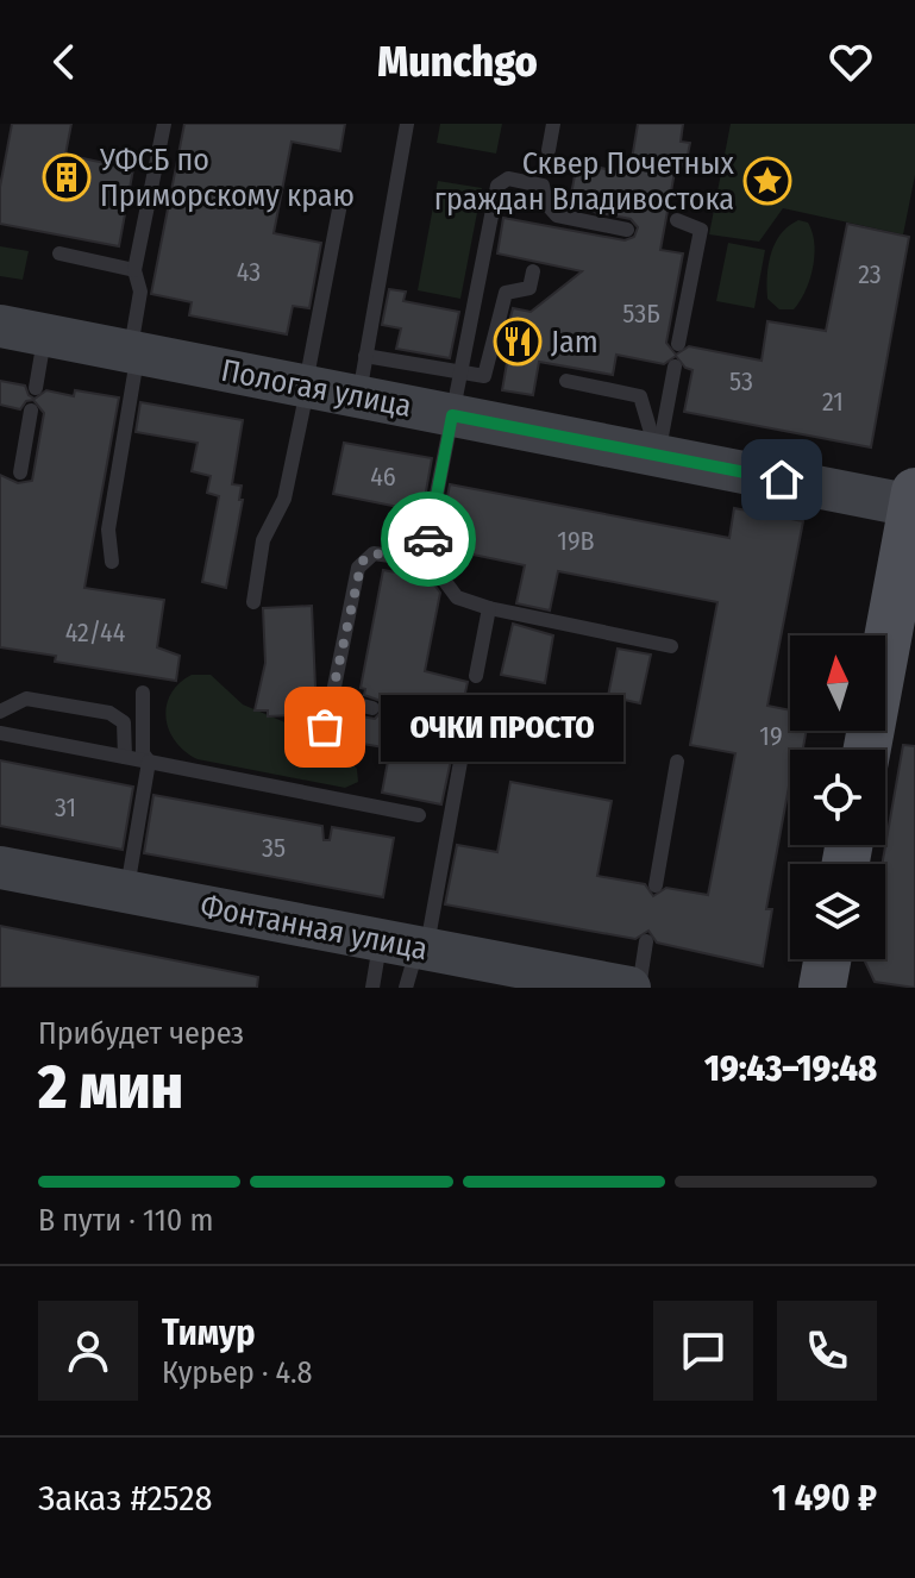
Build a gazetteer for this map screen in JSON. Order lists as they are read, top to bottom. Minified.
{"streets":{"main road":["Пологая улица","Фонтанная улица"]},"places":{"building":["УФСБ по Приморскому краю"],"place":["Сквер Почетных граждан Владивостока"],"restaurant":["Jam"],"other":["ОЧКИ ПРОСТО"]},"house_numbers":["43","23","53Б","53","21","46","19В","42/44","19","31","35"],"north":"top","page":{"header":"Munchgo","bubble":"ОЧКИ ПРОСТО","heading":["2 мин","Прибудет через","19:43–19:48"],"panel":["Тимур","Курьер · 4.8","Заказ #2528","1 490 ₽"],"bar":"В пути · 110 m"}}
